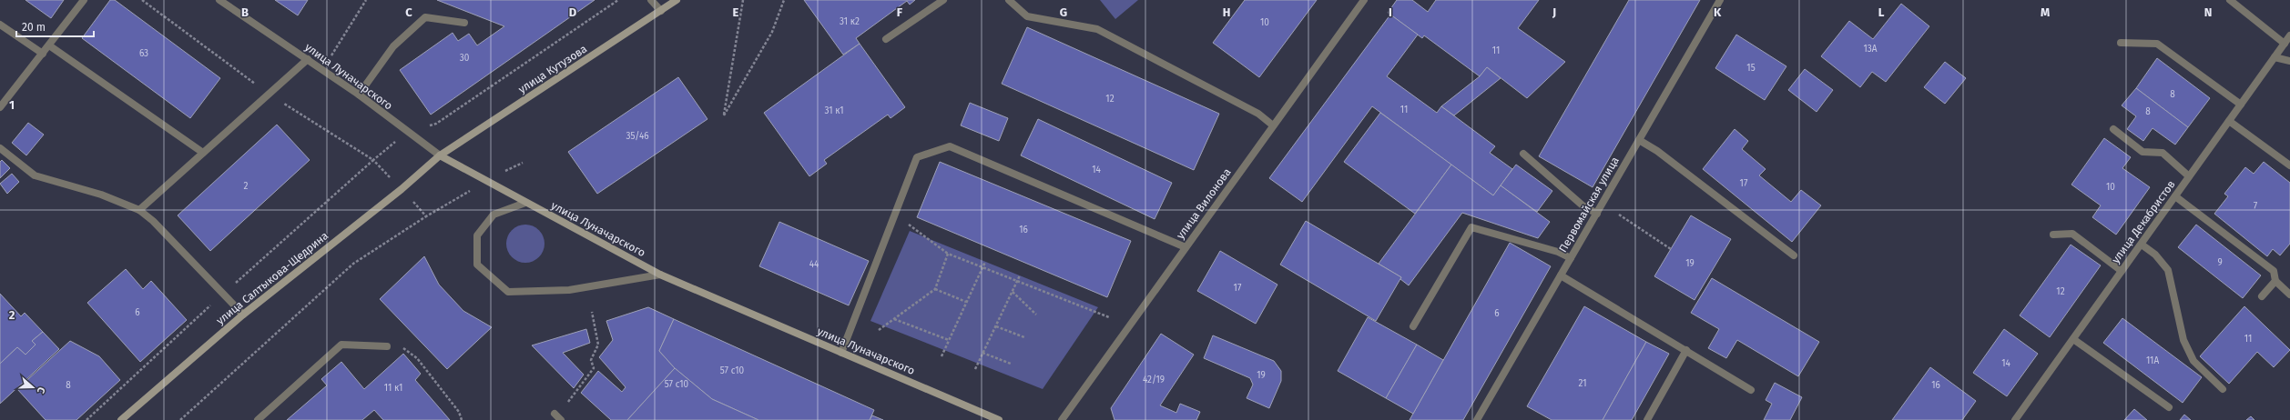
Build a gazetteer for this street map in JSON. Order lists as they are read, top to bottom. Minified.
{"streets":{"main road":["улица Кутузова","улица Луначарского","улица Салтыкова-Щедрина"],"street":["улица Вилонова","Первомайская улица","улица Декабристов"]},"crossings":[["улица Кутузова","улица Луначарского"],["улица Кутузова","улица Салтыкова-Щедрина"],["улица Луначарского","улица Салтыкова-Щедрина"]],"house_numbers":["31 к2","10","13А","11","63","30","15","8","12","11","31 к1","8","35/46","14","17","2","10","7","16","9","19","44","17","12","6","6","11","11А","14","57 с10","19","42/19","21","57 с10","8","16","11 к1"],"scale_bar":"20 m","north":"right","grid":{"columns":["B","C","D","E","F","G","H","I","J","K","L","M","N"],"rows":["1","2"]}}
